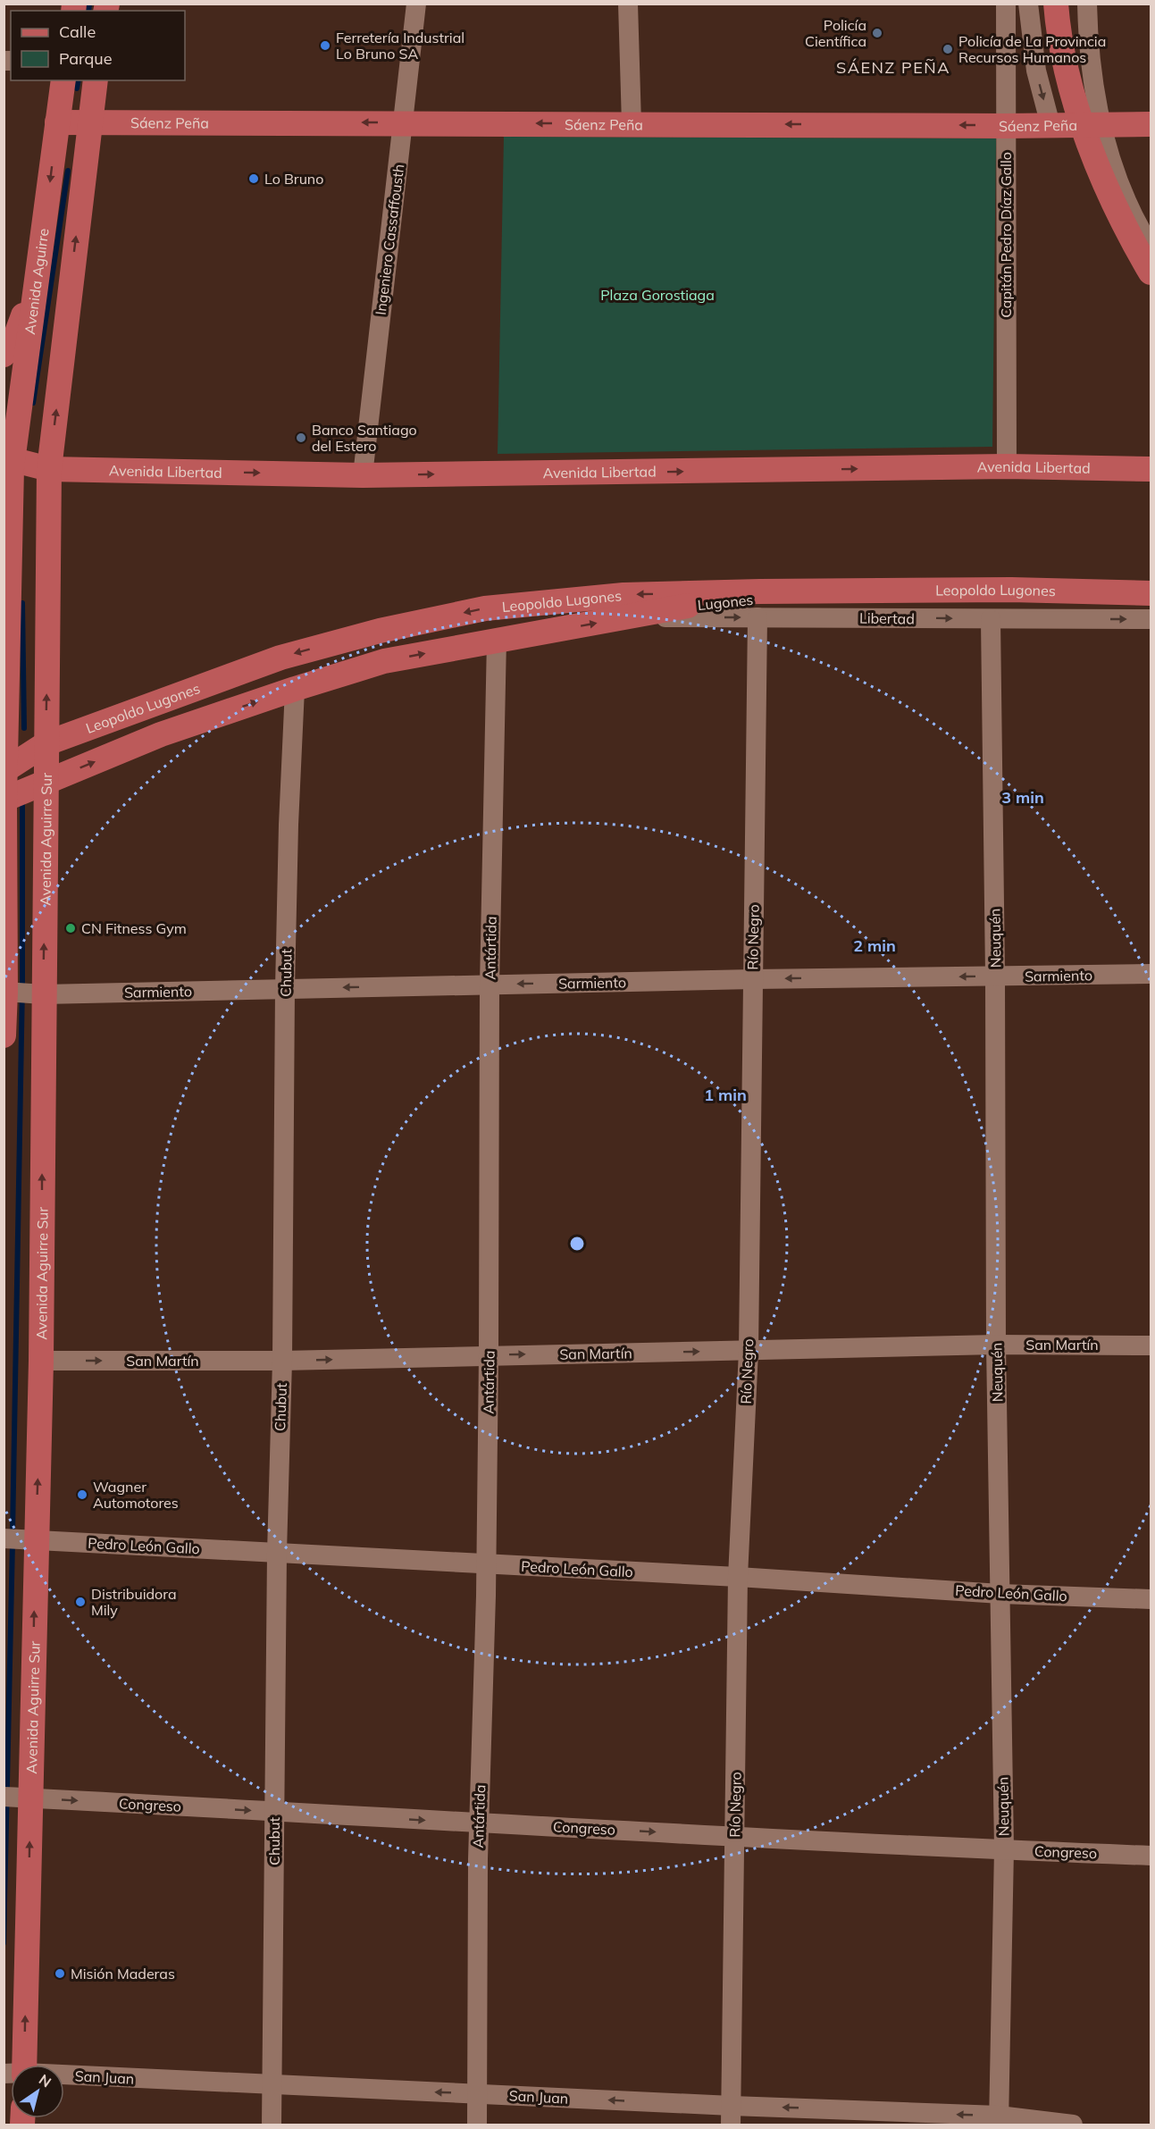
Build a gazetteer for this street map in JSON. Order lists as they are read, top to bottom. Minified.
{"streets":{"main road":["Sáenz Peña","Avenida Aguirre","Avenida Libertad","Leopoldo Lugones","Lugones","Avenida Aguirre Sur"],"street":["Capitán Pedro Díaz Gallo","Ingeniero Cassaffousth","Libertad","Río Negro","Neuquén","Antártida","Chubut","Sarmiento","San Martín","Pedro León Gallo","Congreso","San Juan"]},"crossings":[["Sáenz Peña","Capitán Pedro Díaz Gallo"],["Sáenz Peña","Ingeniero Cassaffousth"],["Sáenz Peña","Avenida Aguirre"],["Capitán Pedro Díaz Gallo","Avenida Libertad"],["Ingeniero Cassaffousth","Avenida Libertad"],["Avenida Aguirre","Avenida Libertad"],["Avenida Libertad","Avenida Aguirre Sur"],["Leopoldo Lugones","Lugones"],["Leopoldo Lugones","Libertad"],["Leopoldo Lugones","Avenida Aguirre Sur"],["Leopoldo Lugones","Antártida"],["Leopoldo Lugones","Chubut"],["Lugones","Libertad"],["Libertad","Río Negro"],["Libertad","Neuquén"],["Avenida Aguirre Sur","Sarmiento"],["Avenida Aguirre Sur","San Martín"],["Avenida Aguirre Sur","Pedro León Gallo"],["Avenida Aguirre Sur","Congreso"],["Río Negro","Sarmiento"],["Río Negro","San Martín"],["Río Negro","Pedro León Gallo"],["Río Negro","Congreso"],["Río Negro","San Juan"],["Neuquén","Sarmiento"],["Neuquén","San Martín"],["Neuquén","Pedro León Gallo"],["Neuquén","Congreso"],["Neuquén","San Juan"],["Antártida","Sarmiento"],["Antártida","San Martín"],["Antártida","Pedro León Gallo"],["Antártida","Congreso"],["Antártida","San Juan"],["Chubut","Sarmiento"],["Chubut","San Martín"],["Chubut","Pedro León Gallo"],["Chubut","Congreso"],["Chubut","San Juan"]],"one_way":["Sáenz Peña","Avenida Libertad","Libertad","Sarmiento","San Martín","Congreso","San Juan"],"districts":["SÁENZ PEÑA"],"parks":["Plaza Gorostiaga"],"places":["Policía Científica","Ferretería Industrial Lo Bruno SA","Policía de La Provincia Recursos Humanos","Lo Bruno","Banco Santiago del Estero","CN Fitness Gym","Wagner Automotores","Distribuidora Mily","Misión Maderas"],"legend":["Calle","Parque"],"north":"top right","rings":["3 min","2 min","1 min"]}
